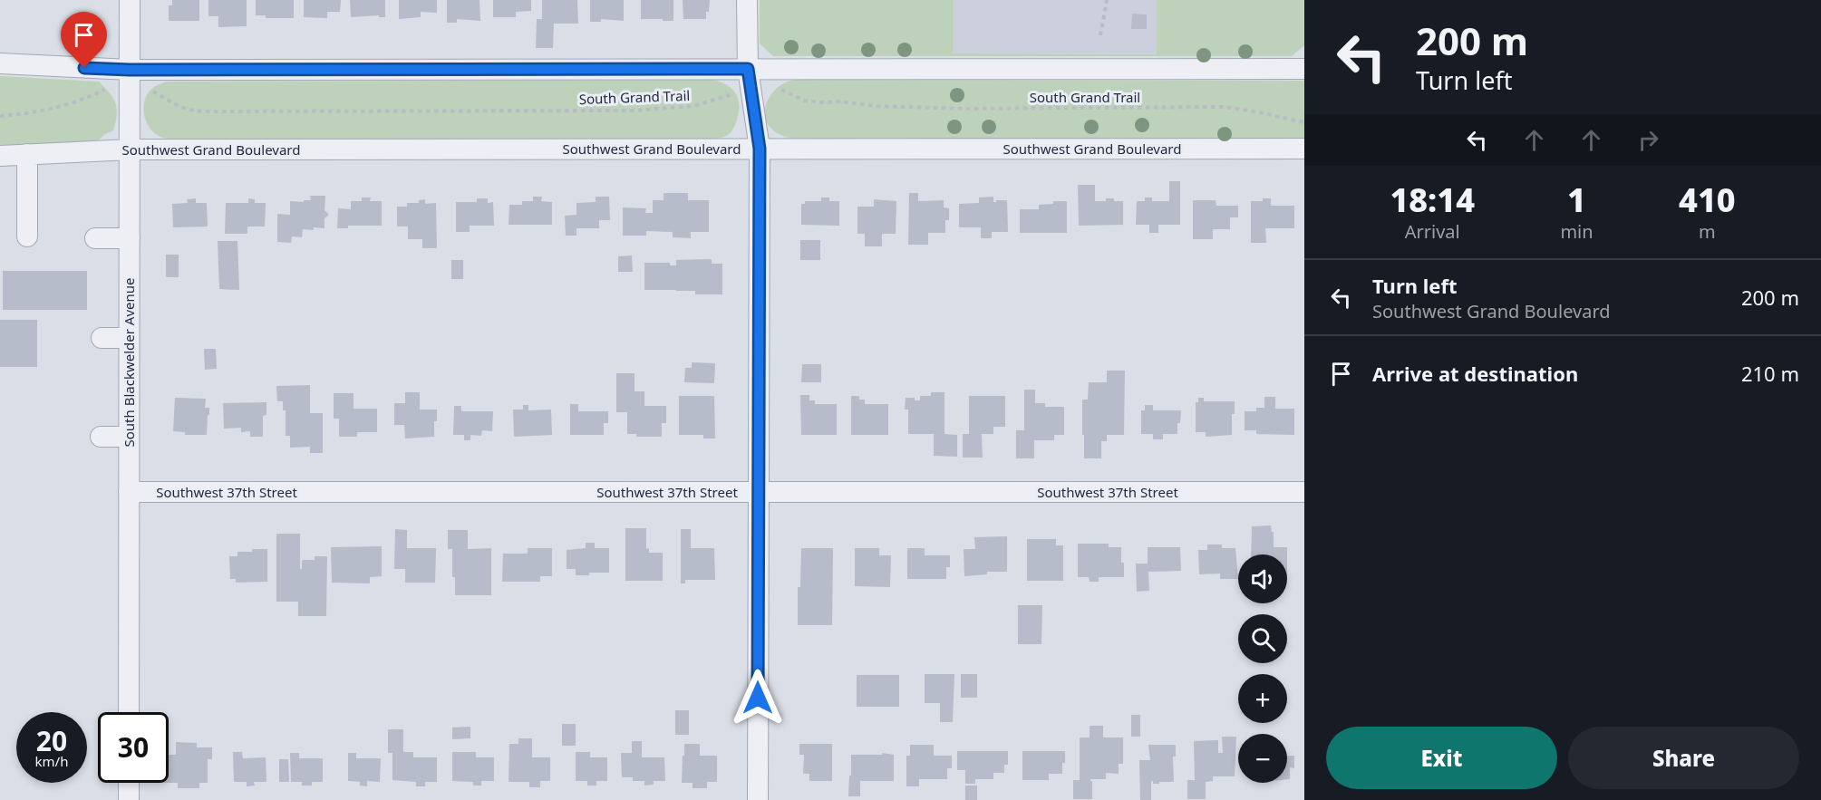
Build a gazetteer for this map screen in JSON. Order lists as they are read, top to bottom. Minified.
{"streets":{"street":["Southwest Grand Boulevard","South Blackwelder Avenue","Southwest 37th Street"],"path":["South Grand Trail"]},"crossings":[["South Grand Trail","South Blackwelder Avenue"],["Southwest Grand Boulevard","South Blackwelder Avenue"],["South Blackwelder Avenue","Southwest 37th Street"]],"page":{"turn":["200 m","Turn left"],"eta":["18:14","Arrival","1","min","410","m"],"list":[{"name":"Turn left","note":"Southwest Grand Boulevard","value":"200 m"},{"name":"Arrive at destination","value":"210 m"}],"map_buttons":["+","−"],"speed":"20 km/h","limit":"30","buttons":["Exit","Share"]}}
